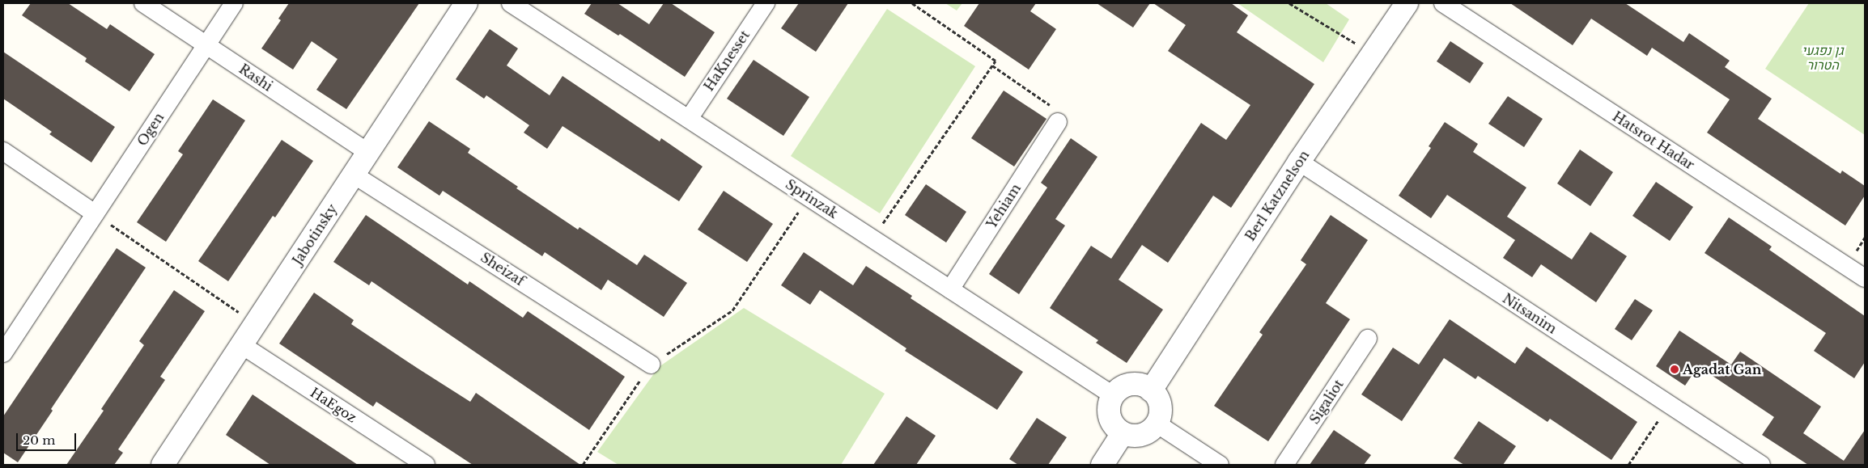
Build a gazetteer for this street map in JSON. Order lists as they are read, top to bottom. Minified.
{"streets":{"street":["HaKnesset","Rashi","Ogen","Hatsrot Hadar","Berl Katznelson","Sprinzak","Yehiam","Jabotinsky","Sheizaf","Nitsanim","Sigaliot","HaEgoz"]},"crossings":[["HaKnesset","Sprinzak"],["Rashi","Ogen"],["Rashi","Jabotinsky"],["Berl Katznelson","Sprinzak"],["Berl Katznelson","Nitsanim"],["Sprinzak","Yehiam"],["Jabotinsky","Sheizaf"],["Jabotinsky","HaEgoz"]],"parks":["גן נפגעי הטרור"],"places":["Agadat Gan"],"scale_bar":"20 m"}
